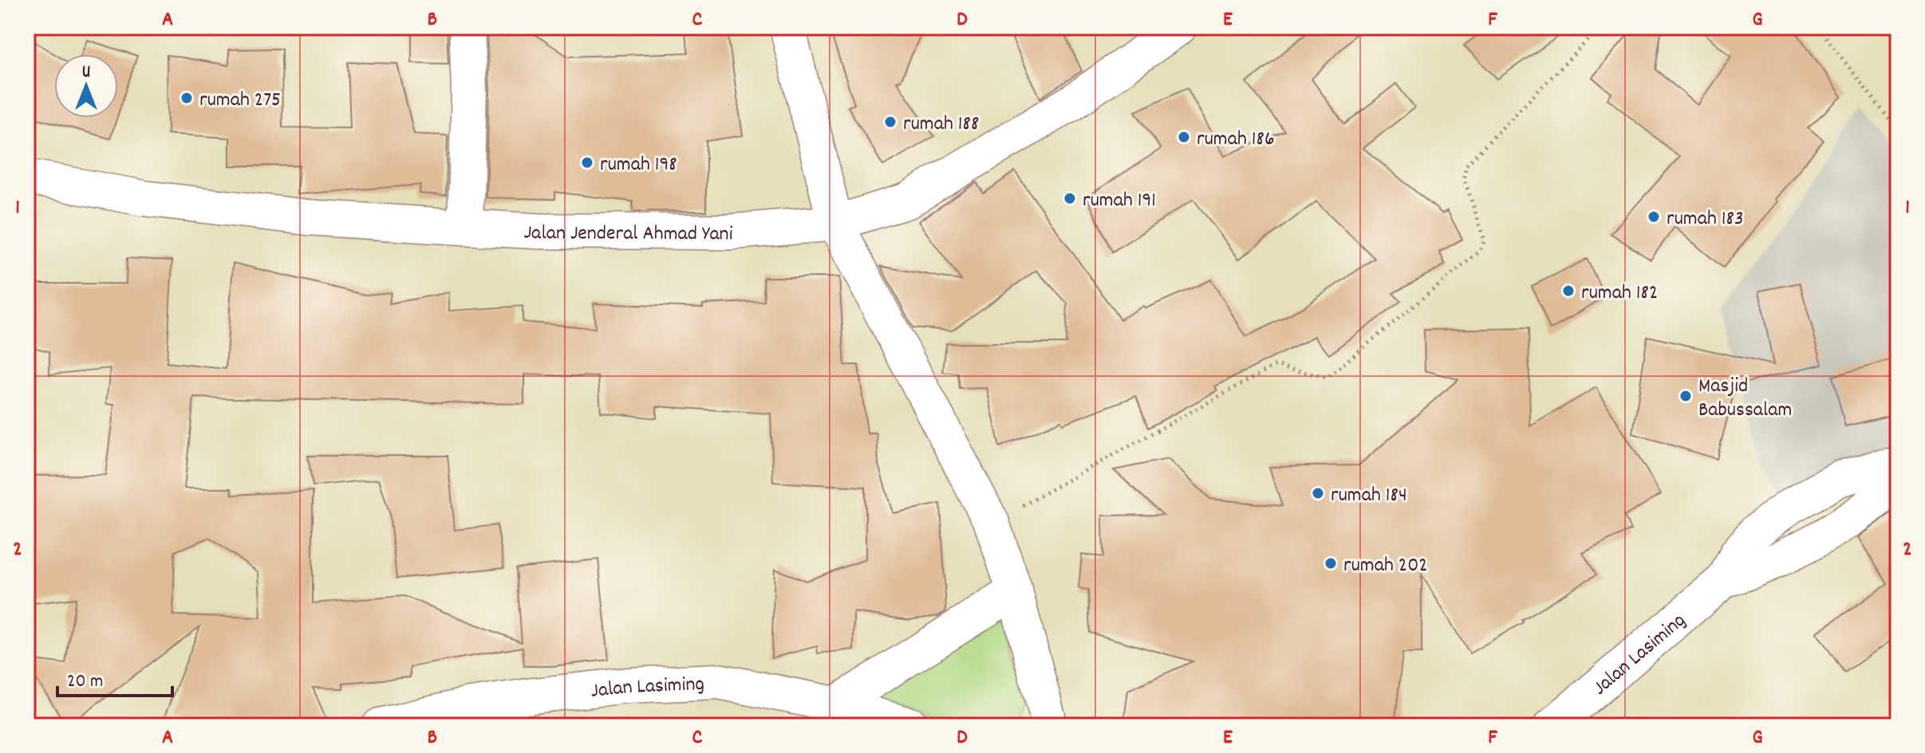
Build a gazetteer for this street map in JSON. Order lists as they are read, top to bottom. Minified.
{"streets":{"main road":["Jalan Jenderal Ahmad Yani","Jalan Lasiming"]},"places":["rumah 275","rumah 188","rumah 186","rumah 198","rumah 191","rumah 183","rumah 182","Masjid Babussalam","rumah 184","rumah 202"],"scale_bar":"20 m","north":"top","grid":{"columns":["A","B","C","D","E","F","G"],"rows":["1","2"]}}
